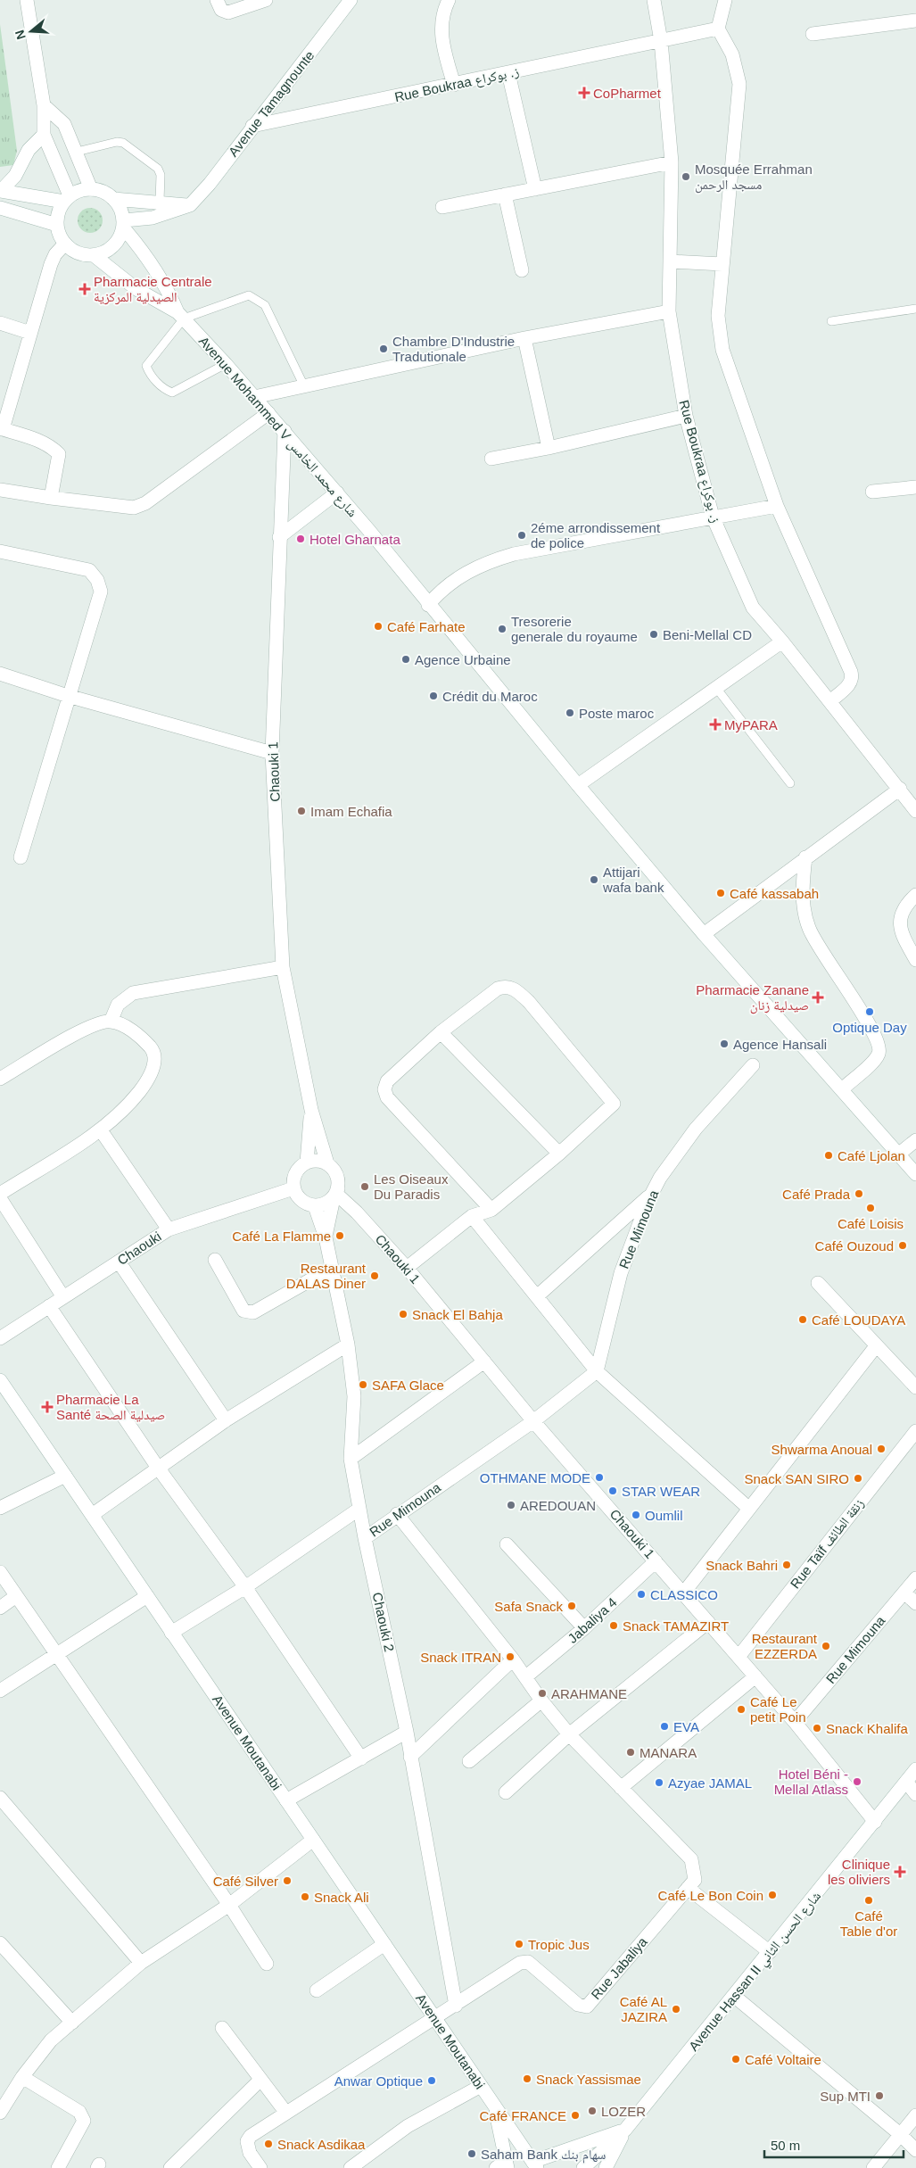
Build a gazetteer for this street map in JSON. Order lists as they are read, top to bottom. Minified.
{"streets":{"street":["Rue Boukraa ز. بوكراع","Avenue Tamagnounte","Avenue Mohammed V شارع محمد الخامس","Chaouki 1","Rue Mimouna","Chaouki","Rue Taïf زنقة الطائف","Jabaliya 4","Chaouki 2","Avenue Moutanabi","Rue Jabaliya","Avenue Hassan II شارع الحسن الثاني"]},"crossings":[["Rue Boukraa ز. بوكراع","Avenue Tamagnounte"],["Avenue Tamagnounte","Avenue Mohammed V شارع محمد الخامس"],["Avenue Mohammed V شارع محمد الخامس","Chaouki 1"],["Chaouki 1","Rue Mimouna"],["Chaouki 1","Chaouki"],["Chaouki 1","Rue Taïf زنقة الطائف"],["Chaouki 1","Jabaliya 4"],["Chaouki 1","Chaouki 2"],["Chaouki 1","Avenue Hassan II شارع الحسن الثاني"],["Rue Mimouna","Chaouki 2"],["Rue Mimouna","Rue Jabaliya"],["Chaouki","Chaouki 2"],["Jabaliya 4","Rue Jabaliya"],["Chaouki 2","Rue Jabaliya"]],"places":{"health":["CoPharmet","Pharmacie Centrale الصيدلية المركزية","MyPARA","Pharmacie Zanane صيدلية زنان","Pharmacie La Santé صيدلية الصحة","Clinique les oliviers"],"other":["Mosquée Errahman مسجد الرحمن","Chambre D'Industrie Tradutionale","2éme arrondissement de police","Hotel Gharnata","Café Farhate","Tresorerie generale du royaume","Beni-Mellal CD","Agence Urbaine","Crédit du Maroc","Poste maroc","Imam Echafia","Attijari wafa bank","Café kassabah","Optique Day","Agence Hansali","Café Ljolan","Les Oiseaux Du Paradis","Café Prada","Café Loisis","Café La Flamme","Café Ouzoud","Restaurant DALAS Diner","Snack El Bahja","Café LOUDAYA","SAFA Glace","Shwarma Anoual","OTHMANE MODE","Snack SAN SIRO","STAR WEAR","AREDOUAN","Oumlil","Snack Bahri","CLASSICO","Safa Snack","Snack TAMAZIRT","Restaurant EZZERDA","Snack ITRAN","ARAHMANE","Café Le petit Poin","EVA","Snack Khalifa","MANARA","Hotel Béni - Mellal Atlass","Azyae JAMAL","Café Silver","Café Le Bon Coin","Snack Ali","Café Table d'or","Tropic Jus","Café AL JAZIRA","Café Voltaire","Snack Yassismae","Anwar Optique","Sup MTI","LOZER","Café FRANCE","Snack Asdikaa","Saham Bank سهام بنك"]},"scale_bar":"50 m","north":"left"}
